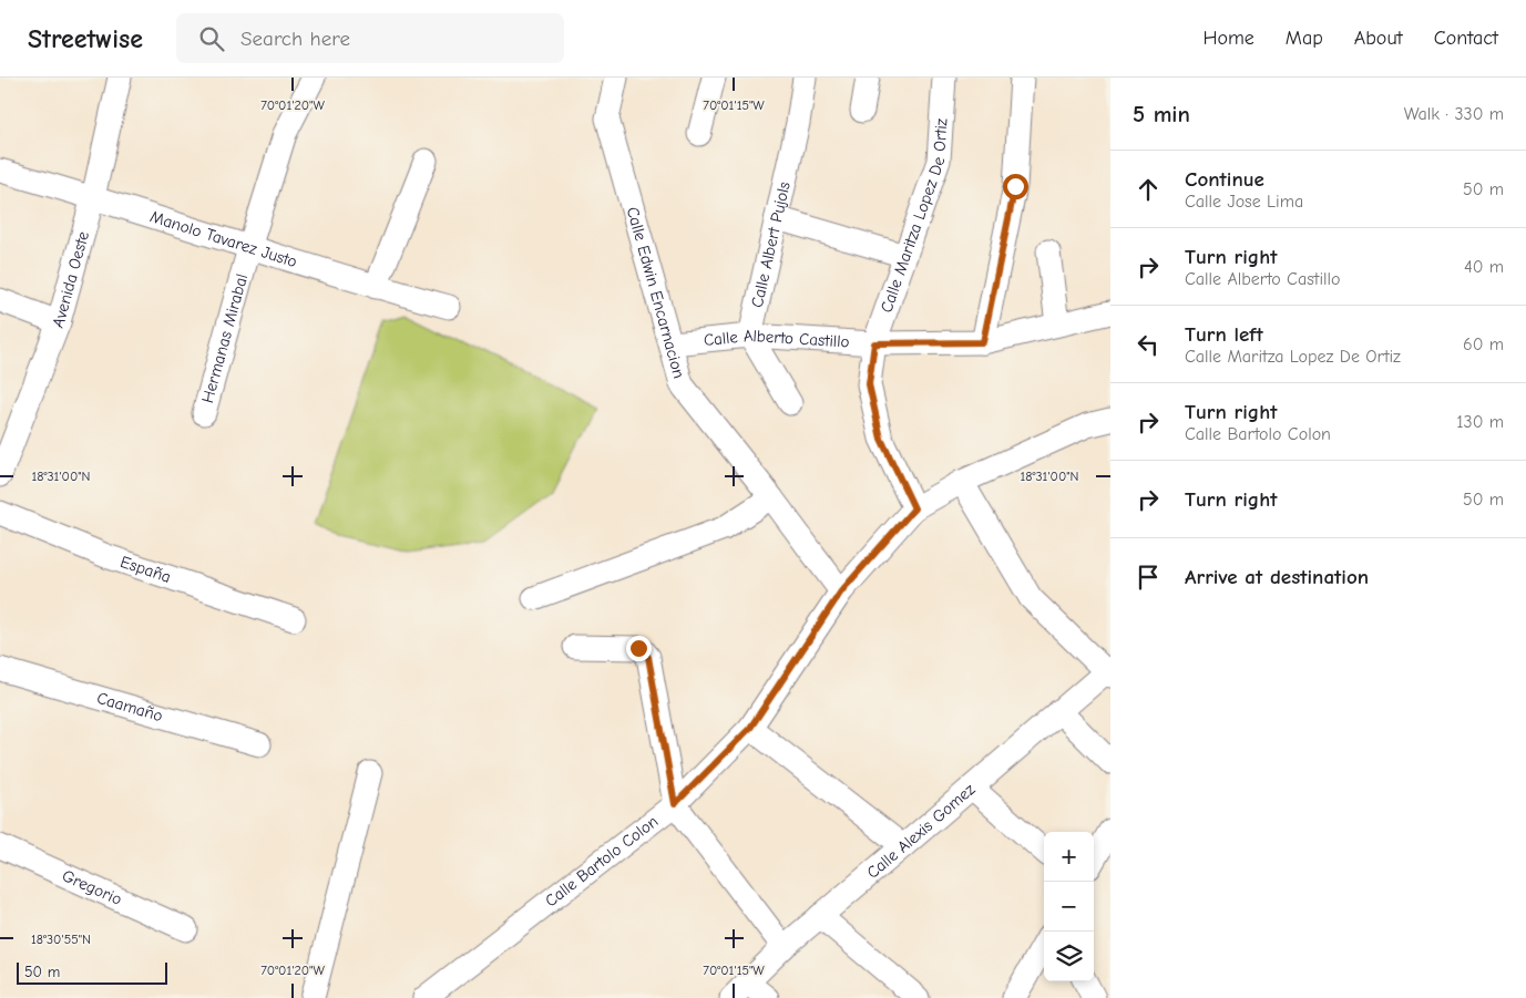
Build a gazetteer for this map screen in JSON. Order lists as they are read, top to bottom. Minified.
{"streets":{"street":["Calle Maritza Lopez De Ortiz","Manolo Tavarez Justo","Calle Albert Pujols","Avenida Oeste","Calle Edwin Encarnacion","Hermanas Mirabal","Calle Alberto Castillo","España","Caamaño","Calle Alexis Gomez","Calle Bartolo Colon","Gregorio"]},"crossings":[["Calle Maritza Lopez De Ortiz","Calle Alberto Castillo"],["Calle Maritza Lopez De Ortiz","Calle Bartolo Colon"],["Manolo Tavarez Justo","Avenida Oeste"],["Manolo Tavarez Justo","Hermanas Mirabal"],["Calle Albert Pujols","Calle Alberto Castillo"],["Calle Edwin Encarnacion","Calle Alberto Castillo"],["Calle Edwin Encarnacion","Calle Bartolo Colon"]],"scale_bar":"50 m","page":{"header":"Streetwise","search":"Search here","nav":["Home","Map","About","Contact"],"heading":["5 min","Walk · 330 m"],"list":[["Continue","Calle Jose Lima","50 m"],["Turn right","Calle Alberto Castillo","40 m"],["Turn left","Calle Maritza Lopez De Ortiz","60 m"],["Turn right","Calle Bartolo Colon","130 m"],["Turn right","50 m"],"Arrive at destination"],"map_buttons":["+","−"],"scale":"50 m"},"coordinates":["70°01'20\"W","70°01'15\"W","18°31'00\"N","18°30'55\"N"]}
